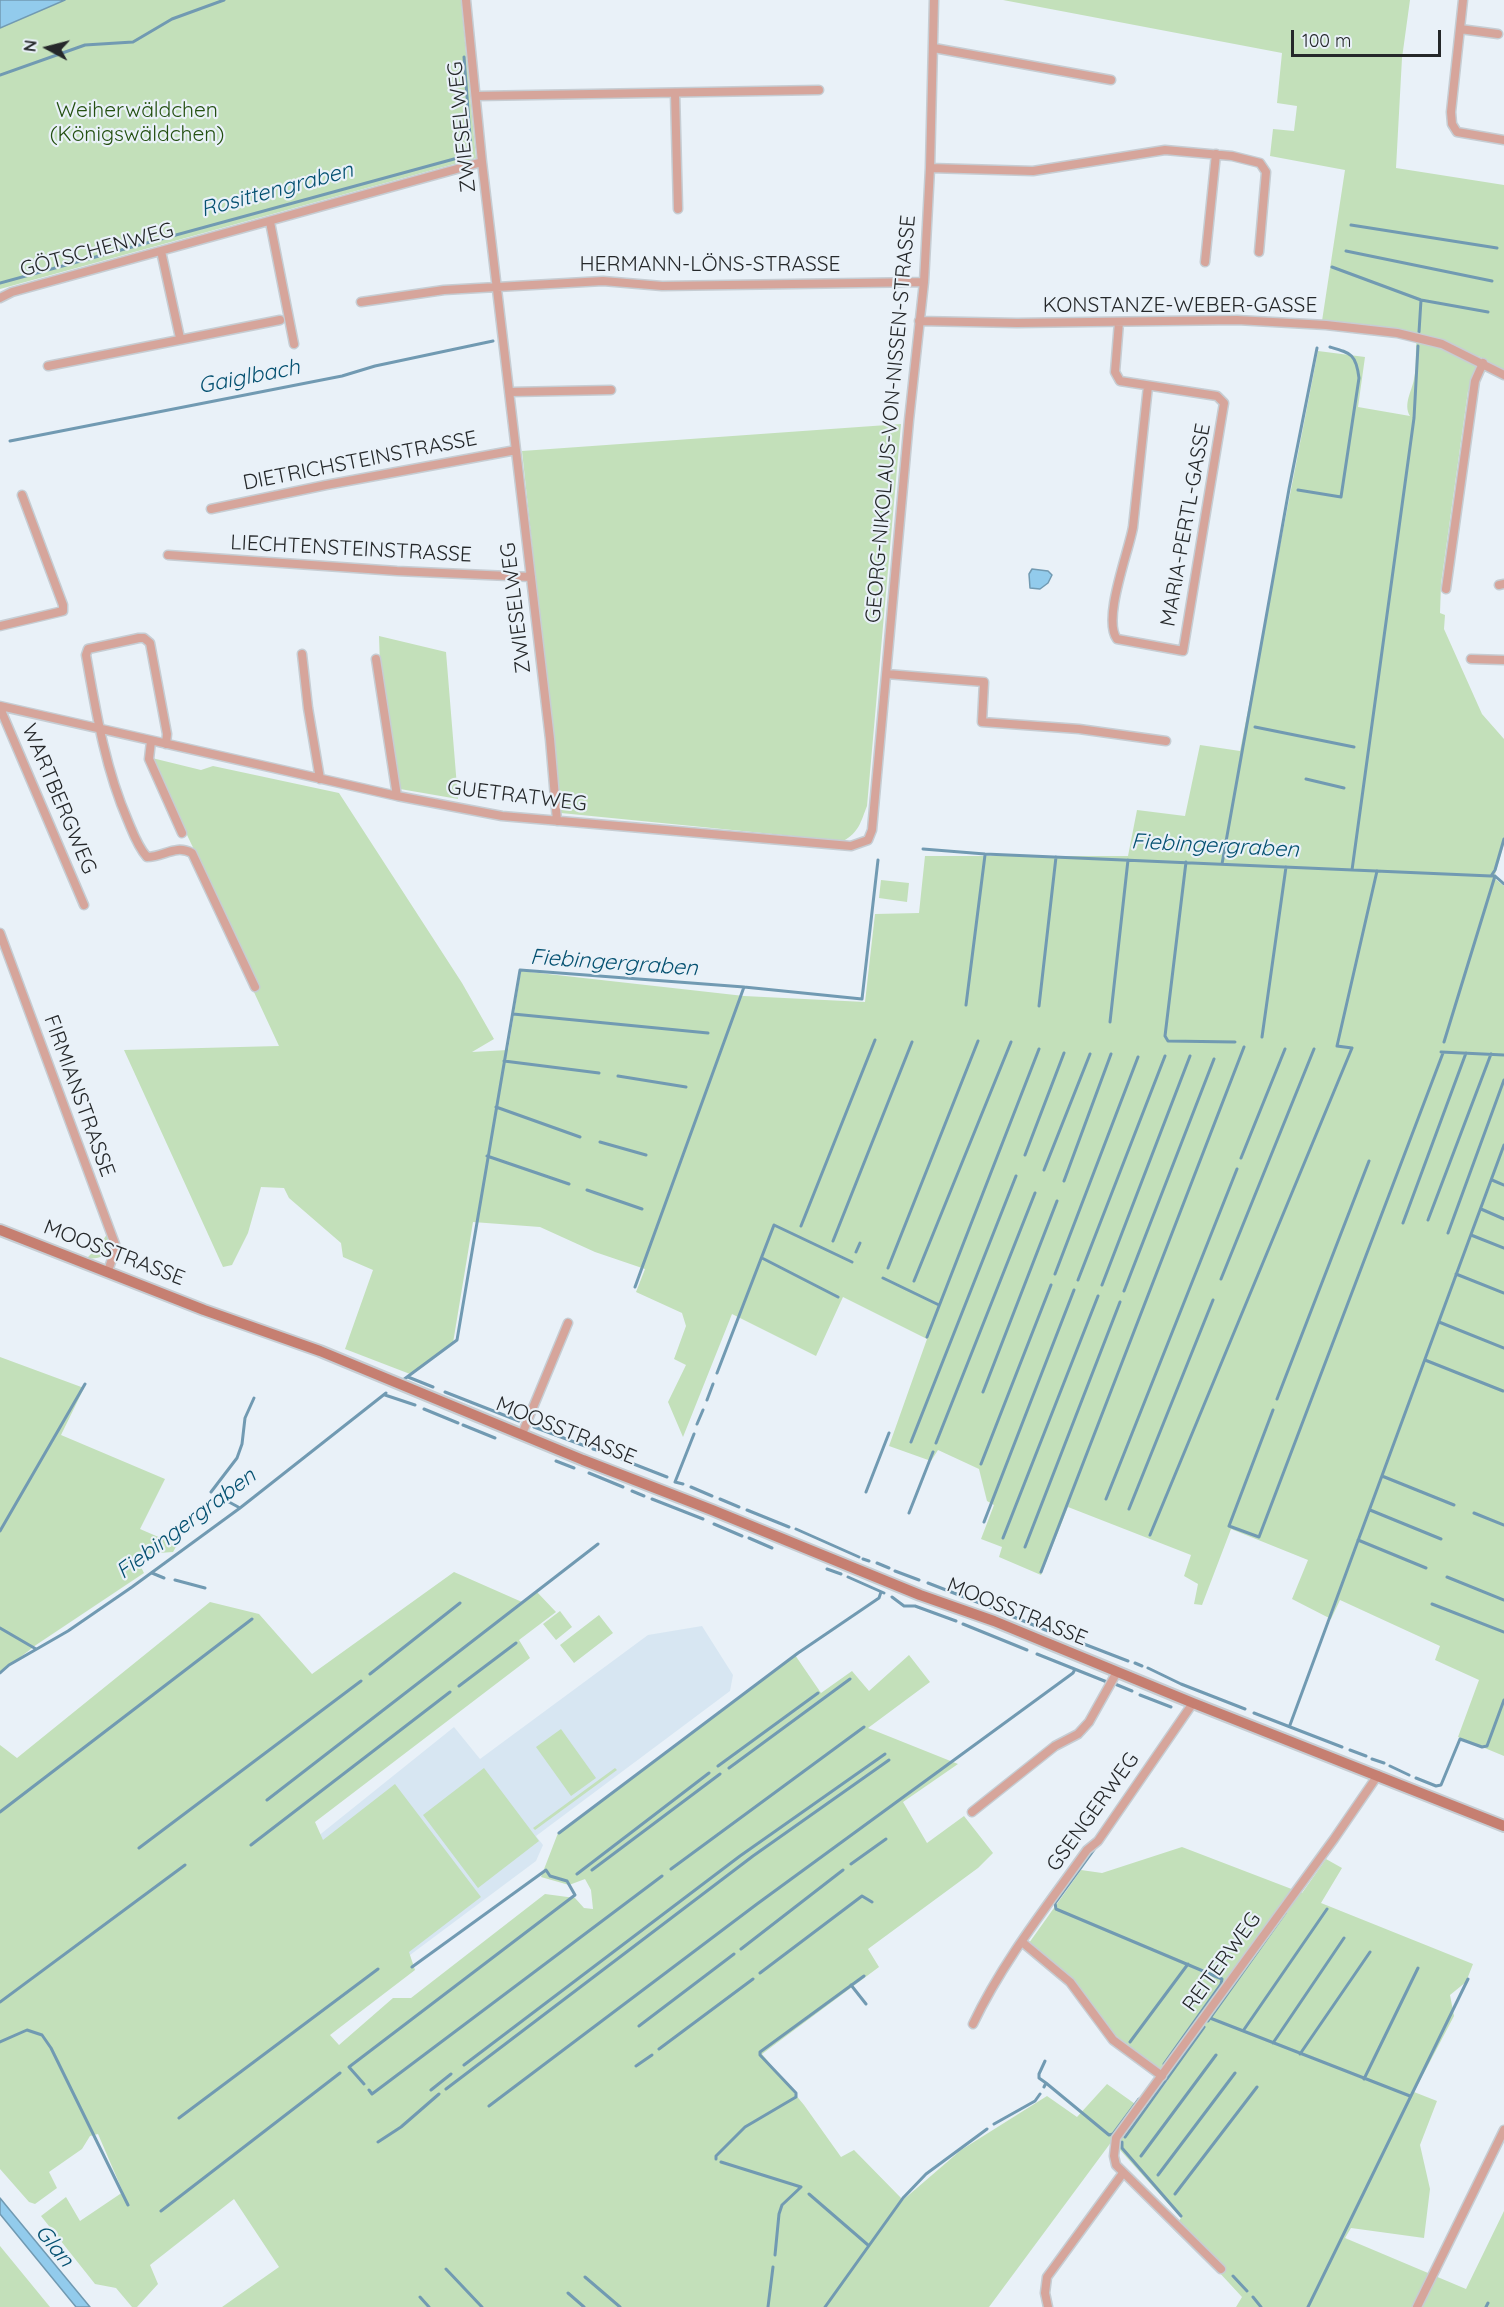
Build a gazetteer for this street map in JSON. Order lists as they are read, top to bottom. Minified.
{"streets":{"street":["ZWIESELWEG","GÖTSCHENWEG","HERMANN-LÖNS-STRASSE","KONSTANZE-WEBER-GASSE","GEORG-NIKOLAUS-VON-NISSEN-STRASSE","DIETRICHSTEINSTRASSE","MARIA-PERTL-GASSE","LIECHTENSTEINSTRASSE","GUETRATWEG","WARTBERGWEG","FIRMIANSTRASSE","MOOSSTRASSE","GSENGERWEG","REITERWEG"]},"crossings":[["ZWIESELWEG","GÖTSCHENWEG"],["ZWIESELWEG","HERMANN-LÖNS-STRASSE"],["ZWIESELWEG","DIETRICHSTEINSTRASSE"],["ZWIESELWEG","LIECHTENSTEINSTRASSE"],["ZWIESELWEG","GUETRATWEG"],["HERMANN-LÖNS-STRASSE","GEORG-NIKOLAUS-VON-NISSEN-STRASSE"],["KONSTANZE-WEBER-GASSE","GEORG-NIKOLAUS-VON-NISSEN-STRASSE"],["GEORG-NIKOLAUS-VON-NISSEN-STRASSE","GUETRATWEG"],["GUETRATWEG","WARTBERGWEG"],["FIRMIANSTRASSE","MOOSSTRASSE"],["MOOSSTRASSE","GSENGERWEG"],["MOOSSTRASSE","REITERWEG"]],"water":["Rosittengraben","Gaiglbach","Fiebingergraben","Glan"],"parks":["Weiherwäldchen (Königswäldchen)"],"scale_bar":"100 m","north":"left"}
